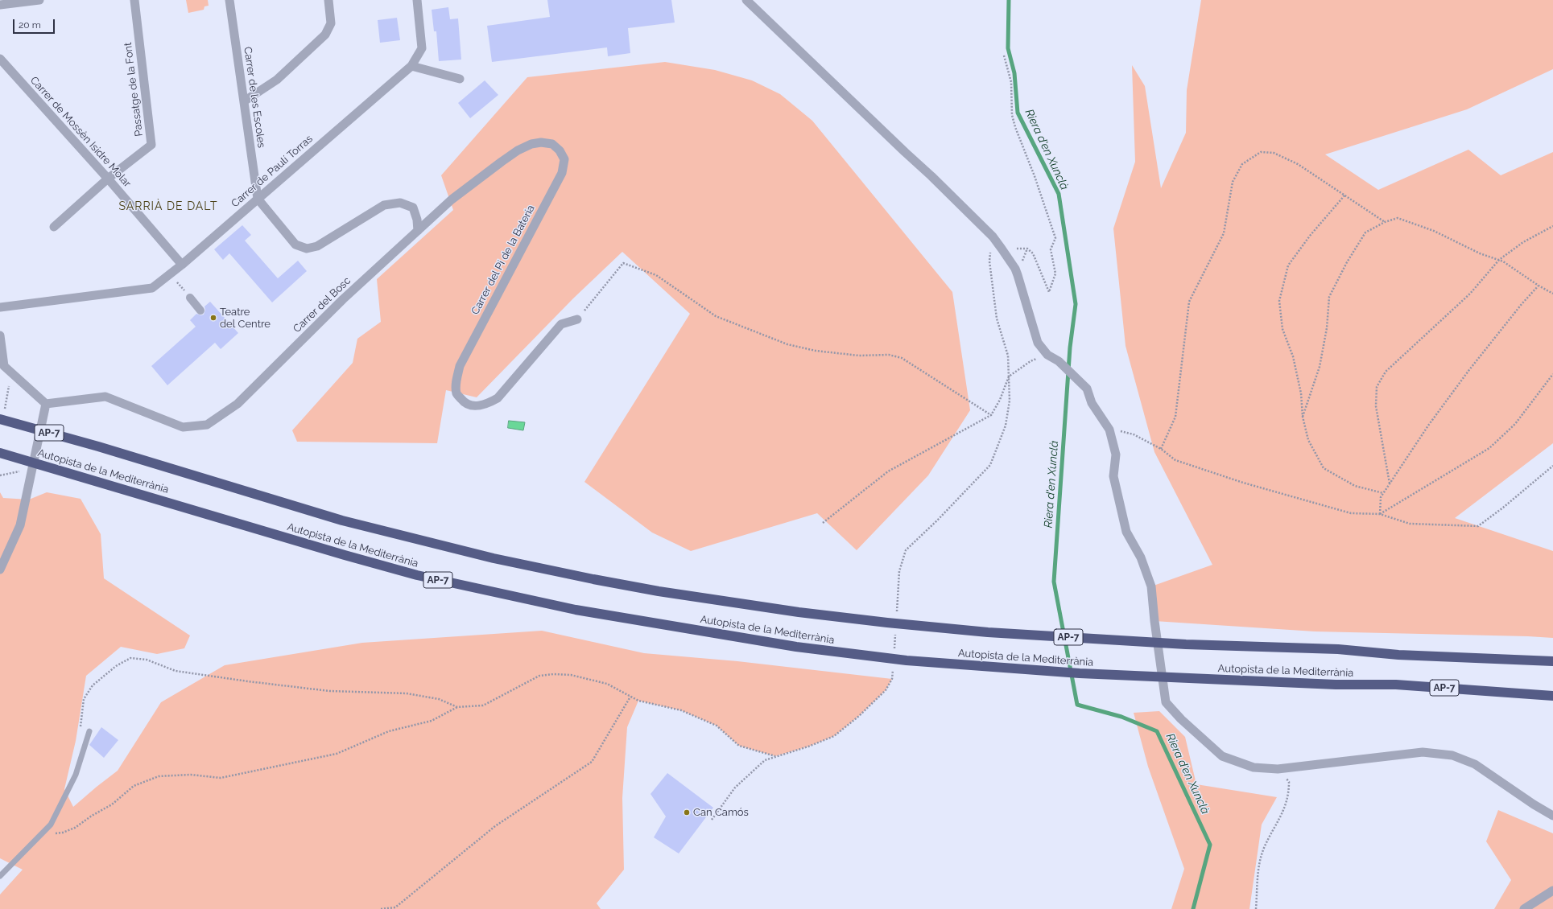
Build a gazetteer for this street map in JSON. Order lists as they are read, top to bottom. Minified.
{"streets":{"highway":["AP-7","Autopista de la Mediterrània"],"street":["Passatge de la Font","Carrer de les Escoles","Carrer de Mossèn Isidre Molar","Carrer de Paulí Torras","Carrer del Pi de la Bateria","Carrer del Bosc"]},"crossings":[["Passatge de la Font","Carrer de Mossèn Isidre Molar"],["Carrer de les Escoles","Carrer de Paulí Torras"],["Carrer de Mossèn Isidre Molar","Carrer de Paulí Torras"],["Carrer del Pi de la Bateria","Carrer del Bosc"]],"districts":["SARRIÀ DE DALT"],"water":["Riera d'en Xunclà"],"places":["Teatre del Centre","Can Camós"],"scale_bar":"20 m"}
